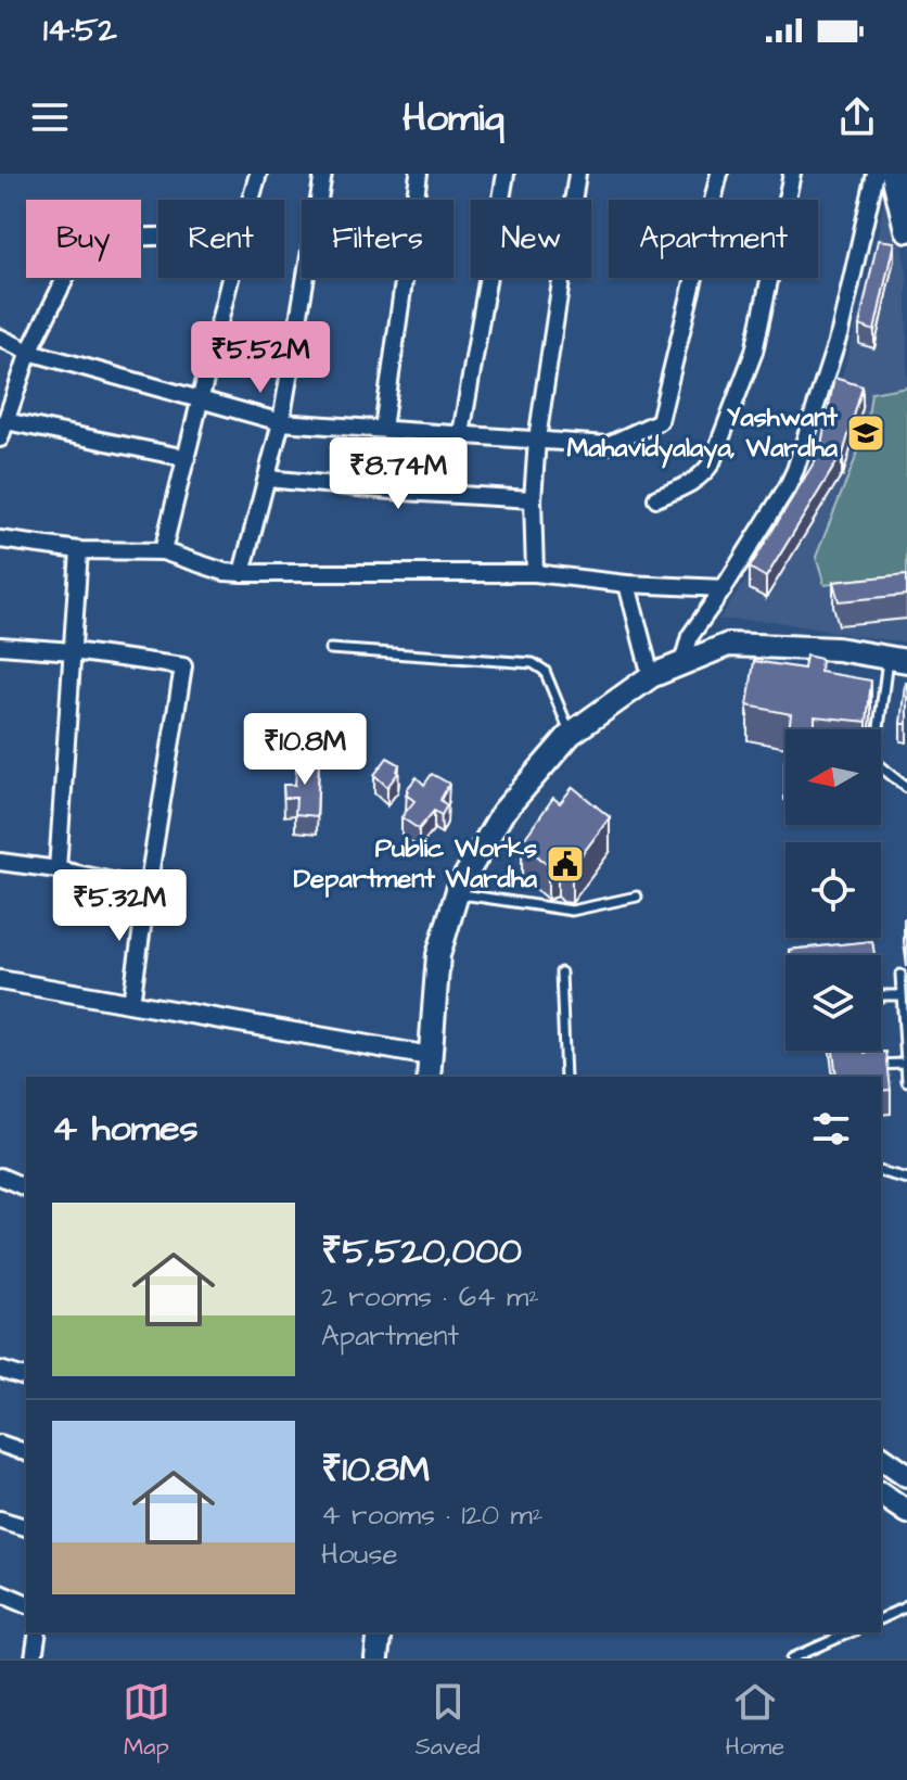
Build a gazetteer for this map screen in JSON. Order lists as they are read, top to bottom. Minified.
{"places":{"school or university":["Yashwant Mahavidyalaya, Wardha"],"public building":["Public Works Department Wardha"]},"north":"left","page":{"status":"14:52","header":"Homiq","chip":["Buy","Rent","Filters","New","Apartment"],"price":["₹5.52M","₹8.74M","₹10.8M","₹5.32M"],"heading":"4 homes","list":[{"name":"₹5,520,000","note":"2 rooms · 64 m² · Apartment"},{"name":"₹10.8M","note":"4 rooms · 120 m² · House"}],"tabs":["Map","Saved","Home"]}}
